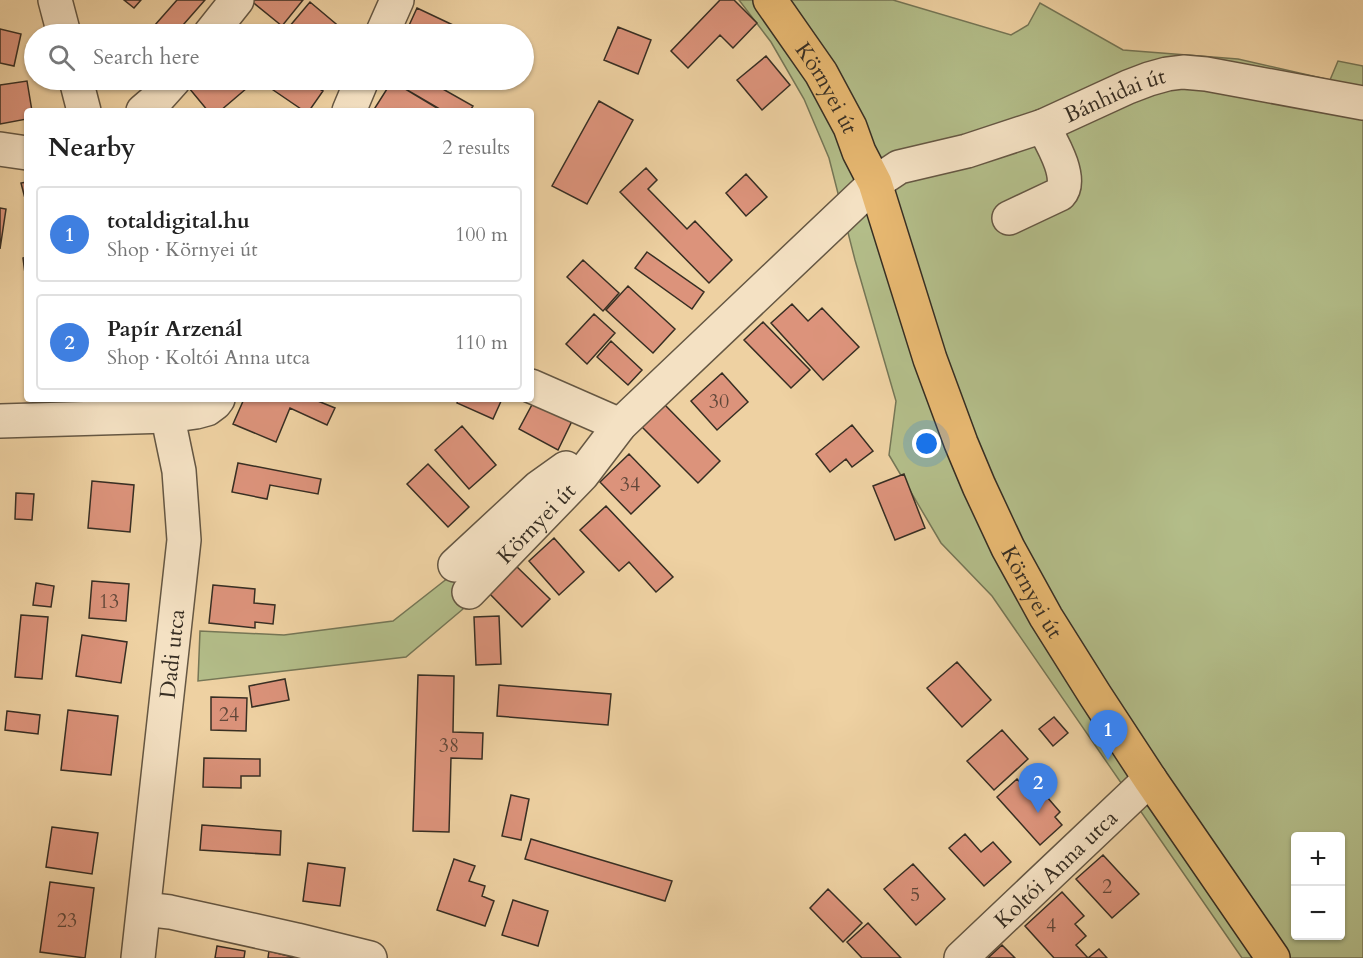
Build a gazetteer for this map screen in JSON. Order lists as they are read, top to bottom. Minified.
{"streets":{"main road":["Környei út"],"street":["Bánhidai út","Dadi utca","Koltói Anna utca"]},"crossings":[["Környei út","Bánhidai út"],["Környei út","Koltói Anna utca"]],"house_numbers":["30","34","13","24","38","2","5","23","4"],"page":{"search":"Search here","heading":["Nearby","2 results"],"list":[{"mark":"1","name":"totaldigital.hu","note":"Shop · Környei út","value":"100 m"},{"mark":"2","name":"Papír Arzenál","note":"Shop · Koltói Anna utca","value":"110 m"}],"pins":["1","2"],"map_buttons":["+","−"]}}
